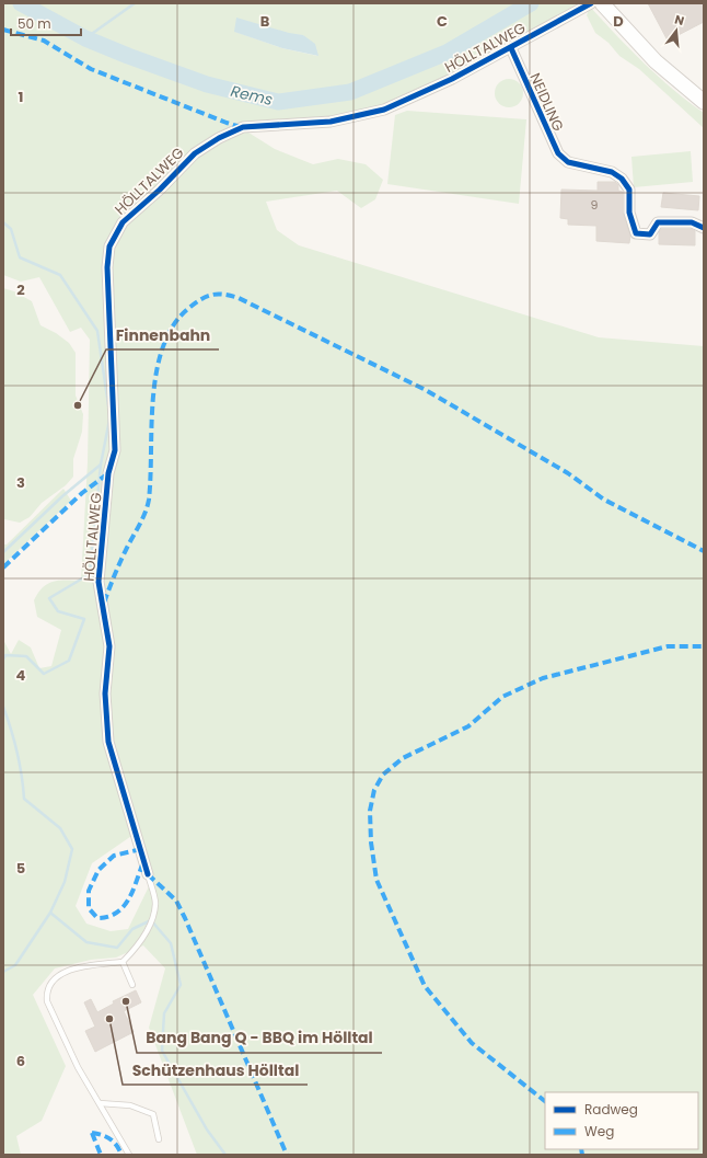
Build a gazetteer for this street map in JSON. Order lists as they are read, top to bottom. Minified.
{"streets":{"street":["HÖLLTALWEG","NEIDLING"]},"crossings":[["HÖLLTALWEG","NEIDLING"]],"water":["Rems"],"places":["Finnenbahn","Bang Bang Q - BBQ im Hölltal","Schützenhaus Hölltal"],"house_numbers":["9"],"legend":["Radweg","Weg"],"scale_bar":"50 m","north":"top","grid":{"columns":["B","C","D"],"rows":["1","2","3","4","5","6"]}}
